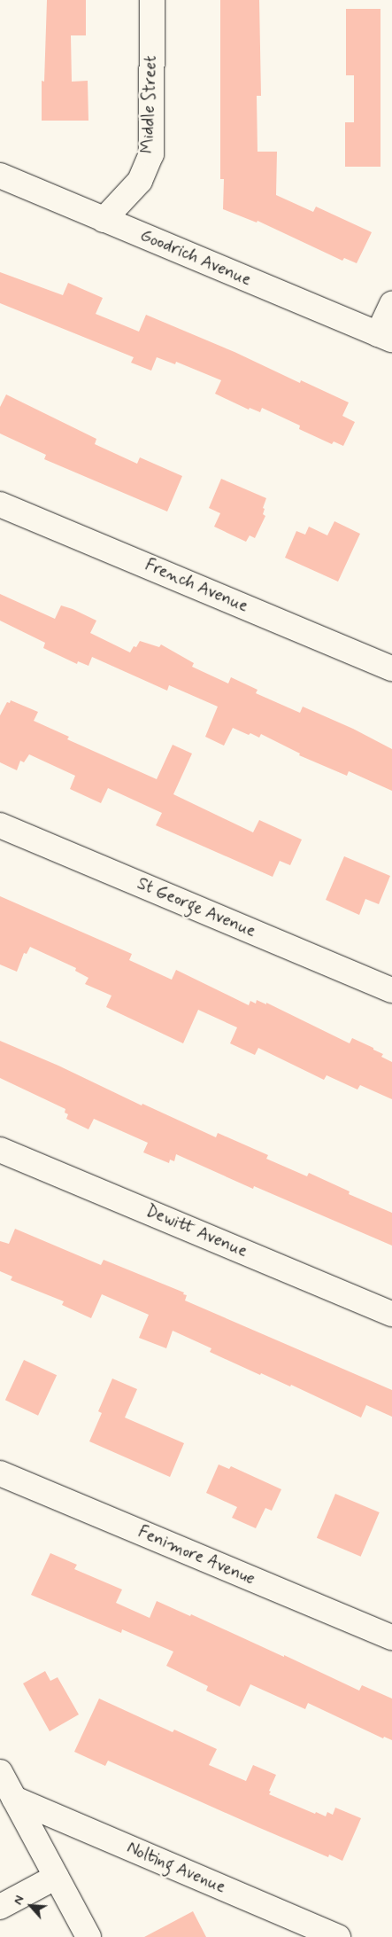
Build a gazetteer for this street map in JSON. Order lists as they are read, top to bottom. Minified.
{"streets":{"street":["Middle Street","Goodrich Avenue","French Avenue","St George Avenue","Dewitt Avenue","Fenimore Avenue","Nolting Avenue"]},"crossings":[["Middle Street","Goodrich Avenue"]],"north":"top left"}
